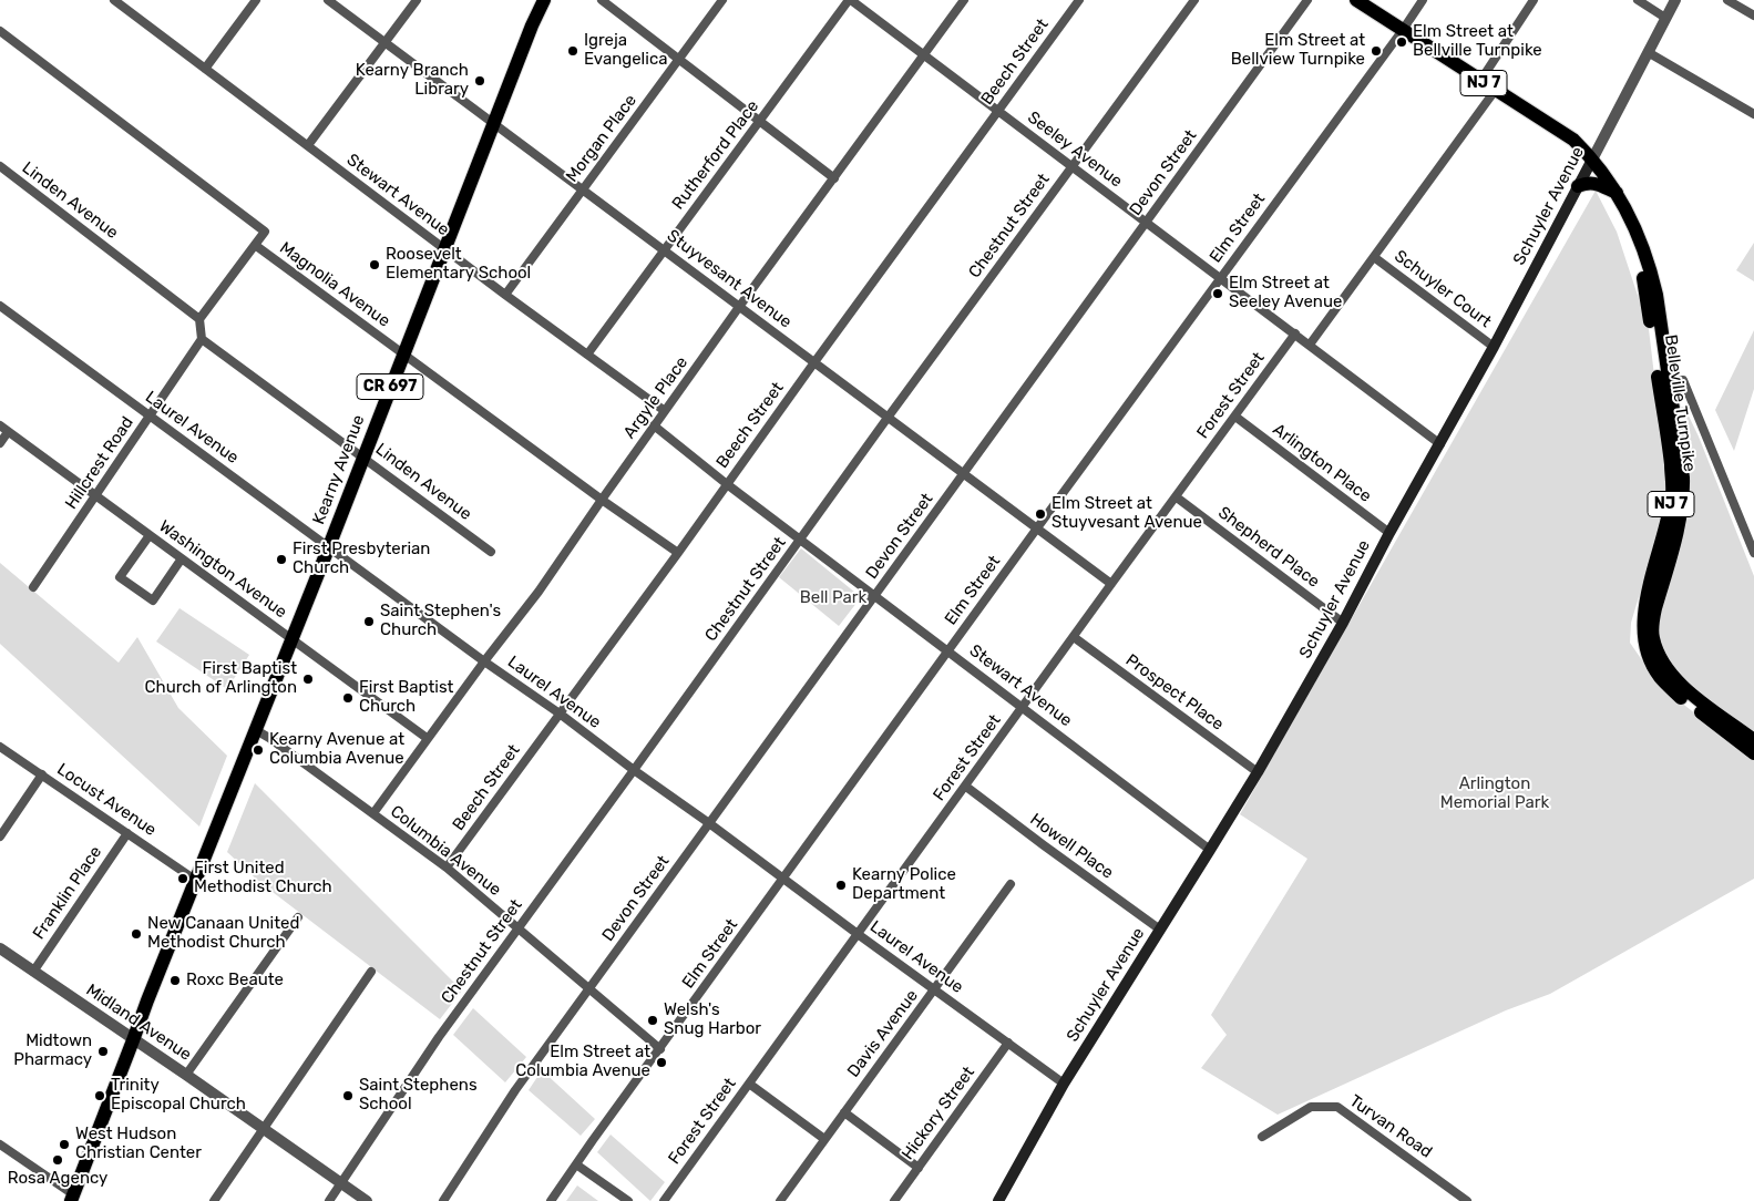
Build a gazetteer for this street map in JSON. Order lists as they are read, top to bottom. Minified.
{"streets":{"main road":["NJ 7","Schuyler Avenue","CR 697","Belleville Turnpike","Kearny Avenue"],"street":["Beech Street","Morgan Place","Seeley Avenue","Rutherford Place","Devon Street","Stewart Avenue","Linden Avenue","Chestnut Street","Elm Street","Stuyvesant Avenue","Magnolia Avenue","Schuyler Court","Forest Street","Argyle Place","Laurel Avenue","Hillcrest Road","Arlington Place","Shepherd Place","Washington Avenue","Prospect Place","Locust Avenue","Howell Place","Columbia Avenue","Franklin Place","Midland Avenue","Davis Avenue","Hickory Street","Turvan Road"]},"crossings":[["Beech Street","Seeley Avenue"],["Beech Street","Stewart Avenue"],["Beech Street","Stuyvesant Avenue"],["Beech Street","Magnolia Avenue"],["Beech Street","Laurel Avenue"],["Beech Street","Columbia Avenue"],["Morgan Place","Stewart Avenue"],["Morgan Place","Stuyvesant Avenue"],["Seeley Avenue","Rutherford Place"],["Seeley Avenue","Devon Street"],["Seeley Avenue","Schuyler Avenue"],["Seeley Avenue","Chestnut Street"],["Seeley Avenue","Elm Street"],["Seeley Avenue","Forest Street"],["Seeley Avenue","Argyle Place"],["Rutherford Place","Stewart Avenue"],["Rutherford Place","Stuyvesant Avenue"],["Devon Street","Stewart Avenue"],["Devon Street","Stuyvesant Avenue"],["Devon Street","Laurel Avenue"],["Devon Street","Columbia Avenue"],["Stewart Avenue","Schuyler Avenue"],["Stewart Avenue","Chestnut Street"],["Stewart Avenue","Elm Street"],["Stewart Avenue","Forest Street"],["Stewart Avenue","Argyle Place"],["Stewart Avenue","Kearny Avenue"],["Linden Avenue","Hillcrest Road"],["Linden Avenue","Kearny Avenue"],["Schuyler Avenue","Schuyler Court"],["Schuyler Avenue","Belleville Turnpike"],["Schuyler Avenue","Laurel Avenue"],["Schuyler Avenue","Arlington Place"],["Schuyler Avenue","Shepherd Place"],["Schuyler Avenue","Prospect Place"],["Schuyler Avenue","Howell Place"],["Chestnut Street","Stuyvesant Avenue"],["Chestnut Street","Laurel Avenue"],["Chestnut Street","Columbia Avenue"],["Chestnut Street","Midland Avenue"],["Elm Street","Stuyvesant Avenue"],["Elm Street","Belleville Turnpike"],["Elm Street","Laurel Avenue"],["Elm Street","Columbia Avenue"],["Stuyvesant Avenue","Forest Street"],["Stuyvesant Avenue","Argyle Place"],["Stuyvesant Avenue","Kearny Avenue"],["Magnolia Avenue","Argyle Place"],["Magnolia Avenue","Kearny Avenue"],["Forest Street","Laurel Avenue"],["Forest Street","Arlington Place"],["Forest Street","Shepherd Place"],["Forest Street","Prospect Place"],["Forest Street","Howell Place"],["Argyle Place","Laurel Avenue"],["Argyle Place","Washington Avenue"],["Argyle Place","Columbia Avenue"],["Laurel Avenue","Hillcrest Road"],["Laurel Avenue","Kearny Avenue"],["Laurel Avenue","Davis Avenue"],["Laurel Avenue","Hickory Street"],["Hillcrest Road","Washington Avenue"],["Kearny Avenue","Washington Avenue"],["Kearny Avenue","Locust Avenue"],["Kearny Avenue","Columbia Avenue"],["Kearny Avenue","Midland Avenue"],["Locust Avenue","Franklin Place"],["Franklin Place","Midland Avenue"]],"parks":["Bell Park","Arlington Memorial Park"],"places":["Elm Street at Bellville Turnpike","Igreja Evangelica","Elm Street at Bellview Turnpike","Kearny Branch Library","Roosevelt Elementary School","Elm Street at Seeley Avenue","Elm Street at Stuyvesant Avenue","First Presbyterian Church","Saint Stephen's Church","First Baptist Church of Arlington","First Baptist Church","Kearny Avenue at Columbia Avenue","First United Methodist Church","Kearny Police Department","New Canaan United Methodist Church","Roxc Beaute","Welsh's Snug Harbor","Midtown Pharmacy","Elm Street at Columbia Avenue","Trinity Episcopal Church","Saint Stephens School","West Hudson Christian Center","Rosa Agency"]}
